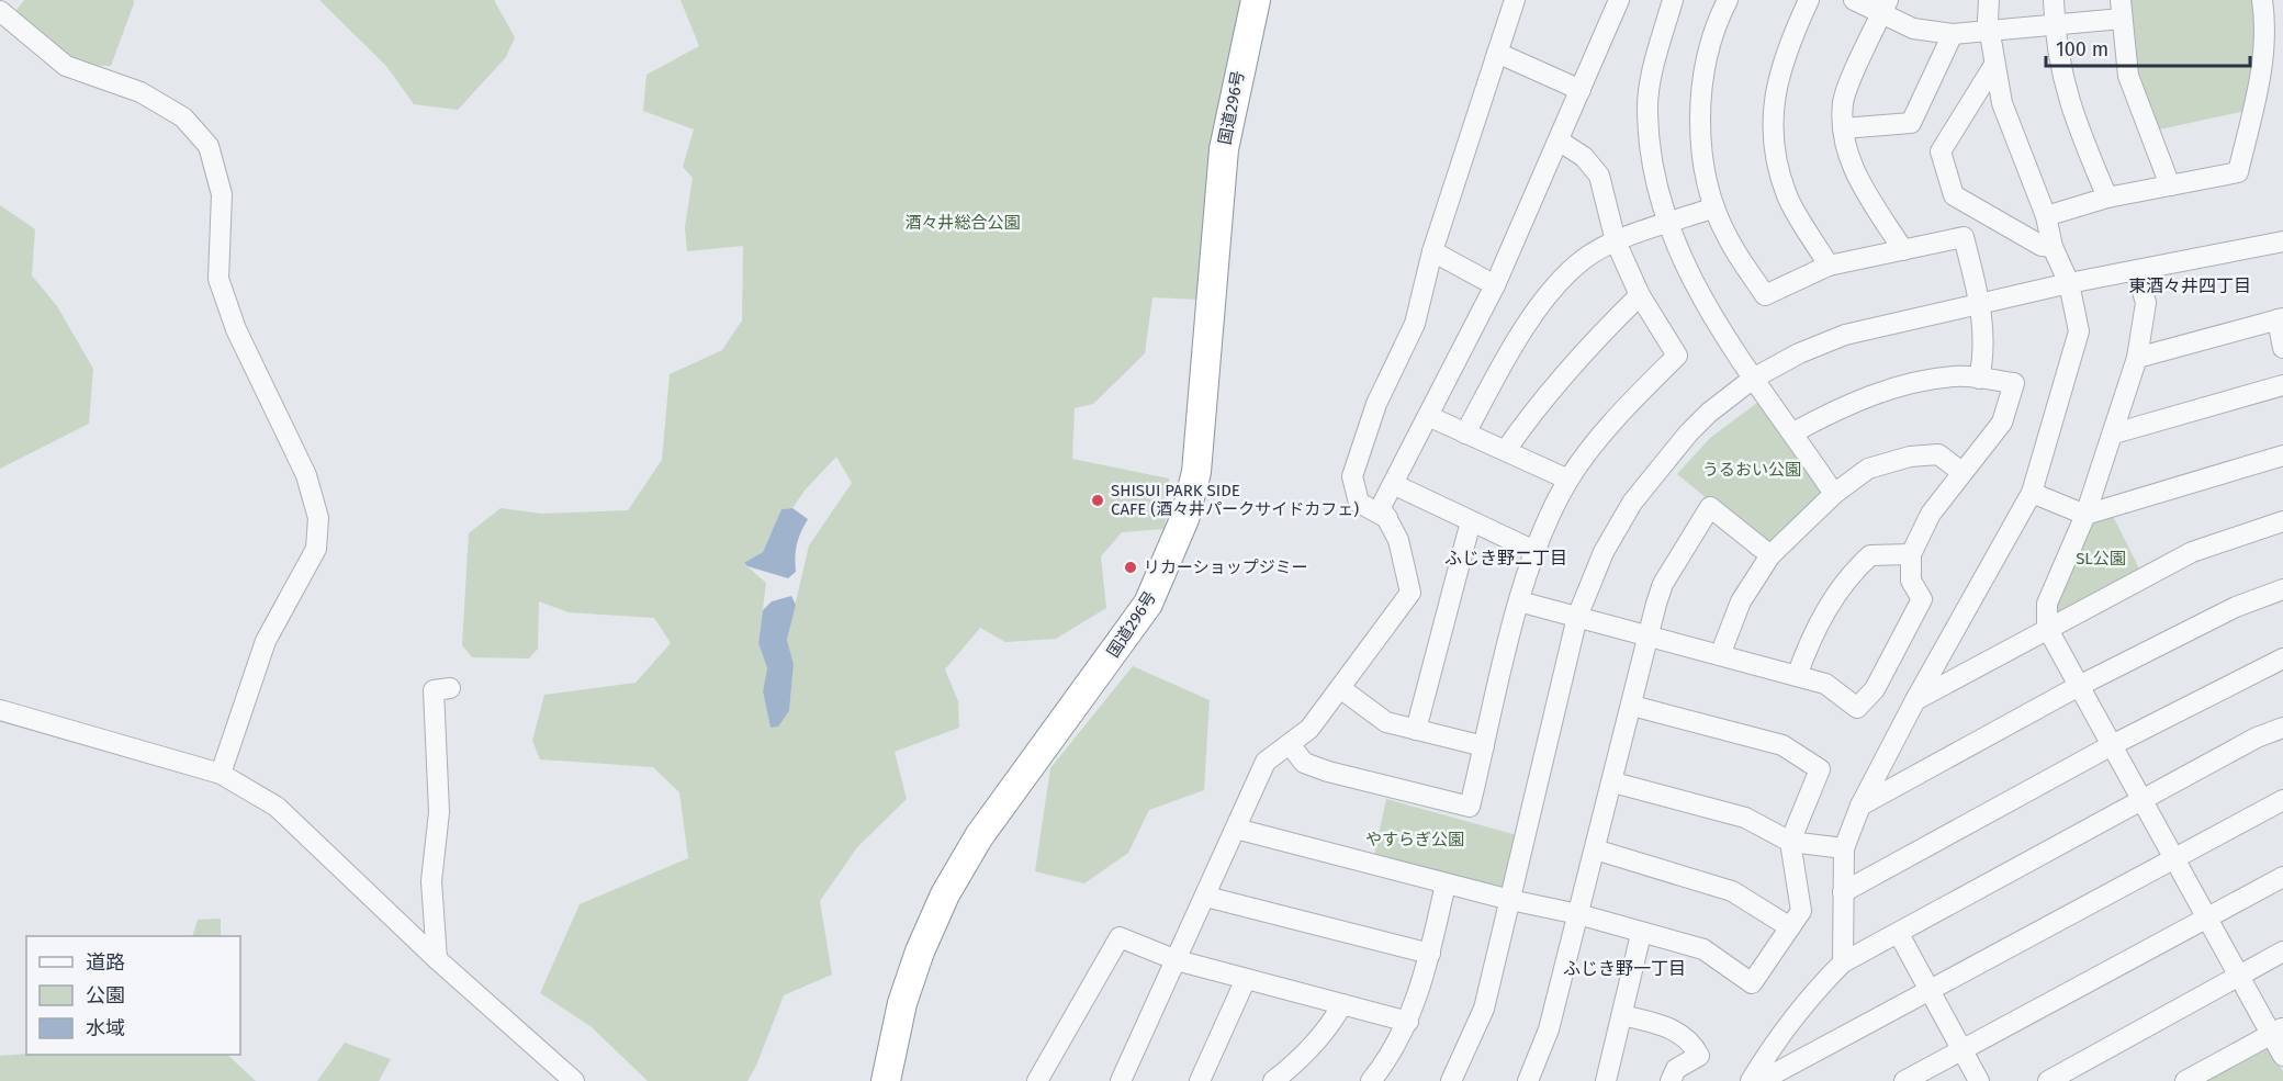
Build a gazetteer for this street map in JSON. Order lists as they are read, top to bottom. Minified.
{"streets":{"highway":["国道296号"]},"districts":["東酒々井四丁目","ふじき野二丁目","ふじき野一丁目"],"parks":["酒々井総合公園","うるおい公園","SL公園","やすらぎ公園"],"places":["SHISUI PARK SIDE CAFE (酒々井パークサイドカフェ)","リカーショップジミー"],"legend":["道路","公園","水域"],"scale_bar":"100 m"}
